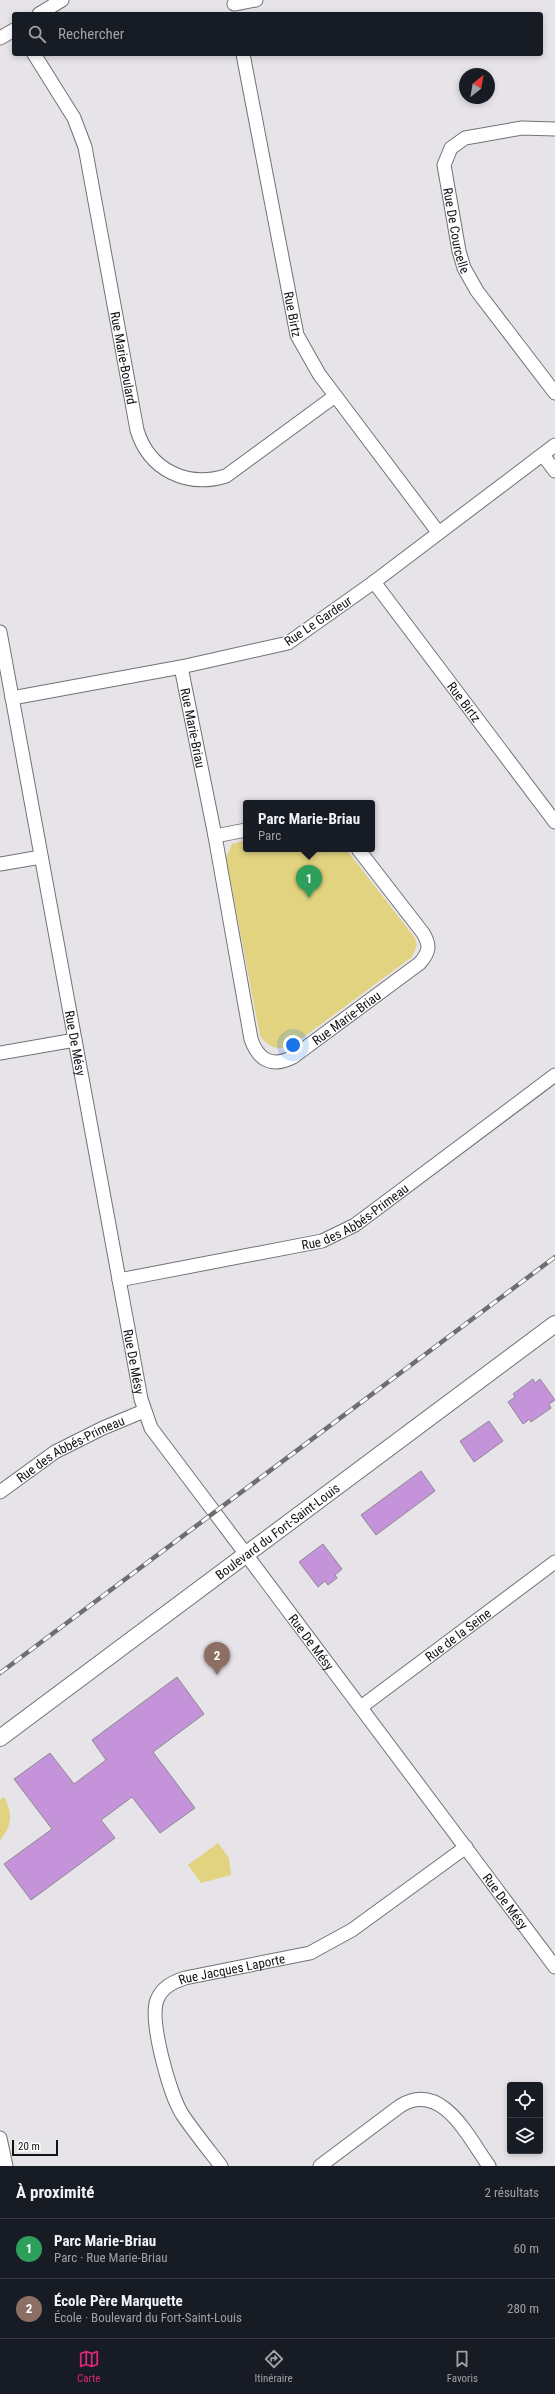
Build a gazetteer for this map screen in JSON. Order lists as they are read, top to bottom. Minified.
{"streets":{"street":["Rue De Courcelle","Rue Birtz","Rue Marie-Boulard","Rue Le Gardeur","Rue Marie-Briau","Rue De Mésy","Rue des Abbés-Primeau","Boulevard du Fort-Saint-Louis","Rue de la Seine","Rue Jacques Laporte"]},"crossings":[["Rue Birtz","Rue Marie-Boulard"],["Rue Birtz","Rue Le Gardeur"],["Rue Le Gardeur","Rue Marie-Briau"],["Rue Le Gardeur","Rue De Mésy"],["Rue De Mésy","Rue des Abbés-Primeau"],["Rue De Mésy","Boulevard du Fort-Saint-Louis"],["Rue De Mésy","Rue de la Seine"],["Rue De Mésy","Rue Jacques Laporte"]],"scale_bar":"20 m","north":"top right","page":{"search":"Rechercher","popup":["Parc Marie-Briau","Parc"],"pins":["1","2"],"scale":"20 m","heading":["À proximité","2 résultats"],"list":[{"mark":"1","name":"Parc Marie-Briau","note":"Parc · Rue Marie-Briau","value":"60 m"},{"mark":"2","name":"École Père Marquette","note":"École · Boulevard du Fort-Saint-Louis","value":"280 m"}],"nav":["Carte","Itinéraire","Favoris"]}}
